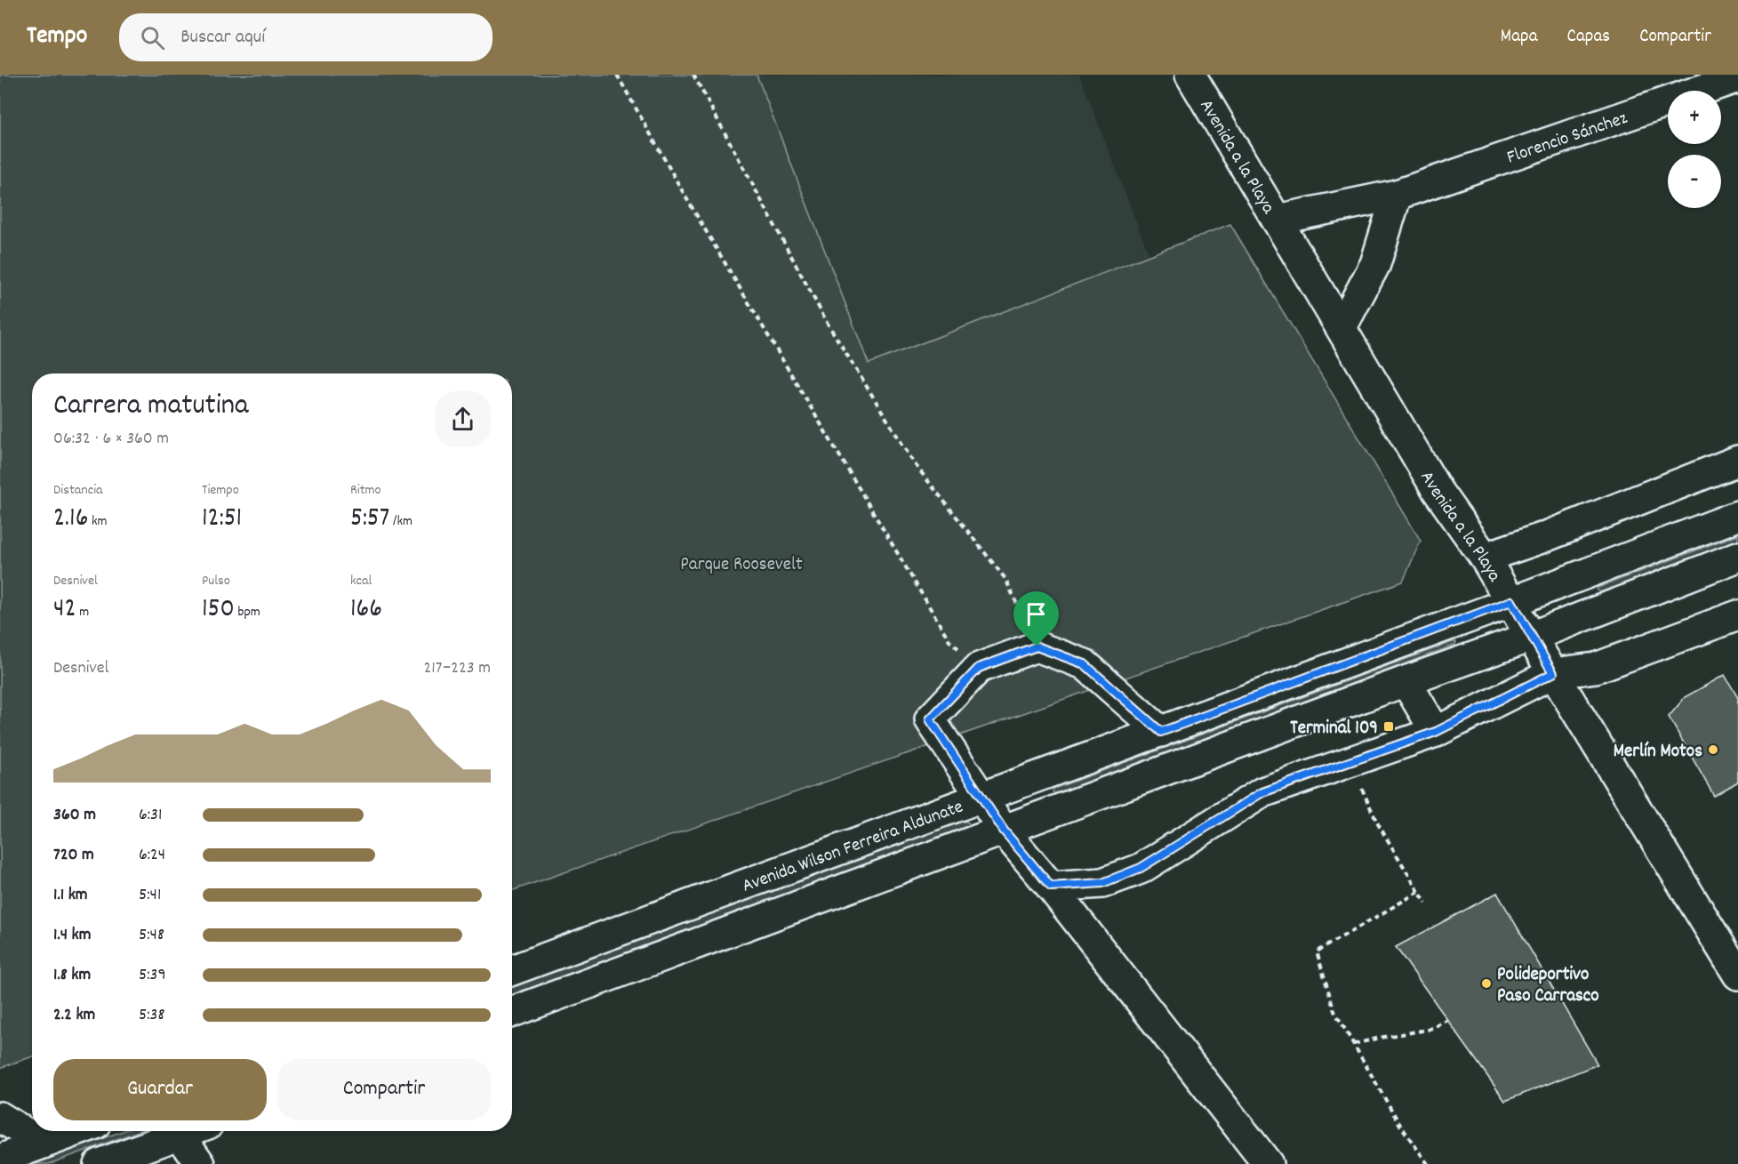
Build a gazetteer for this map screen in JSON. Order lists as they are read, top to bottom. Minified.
{"streets":{"main road":["Florencio Sánchez","Avenida a la Playa","Avenida Wilson Ferreira Aldunate"]},"crossings":[["Florencio Sánchez","Avenida a la Playa"],["Avenida a la Playa","Avenida Wilson Ferreira Aldunate"]],"parks":["Parque Roosevelt"],"places":{"transit":["Terminal 109"],"other":["Merlín Motos","Polideportivo Paso Carrasco"]},"page":{"header":"Tempo","search":"Buscar aquí","nav":["Mapa","Capas","Compartir"],"map_buttons":["+","−"],"heading":["Carrera matutina","06:32 · 6 × 360 m"],"stats":[["Distancia","2.16 km"],["Tiempo","12:51"],["Ritmo","5:57 /km"],["Desnivel","42 m"],["Pulso","150 bpm"],["kcal","166"]],"chart":["Desnivel","217–223 m"],"list":[{"name":"360 m","note":"6:31"},{"name":"720 m","note":"6:24"},{"name":"1.1 km","note":"5:41"},{"name":"1.4 km","note":"5:48"},{"name":"1.8 km","note":"5:39"},{"name":"2.2 km","note":"5:38"}],"buttons":["Guardar","Compartir"]}}
